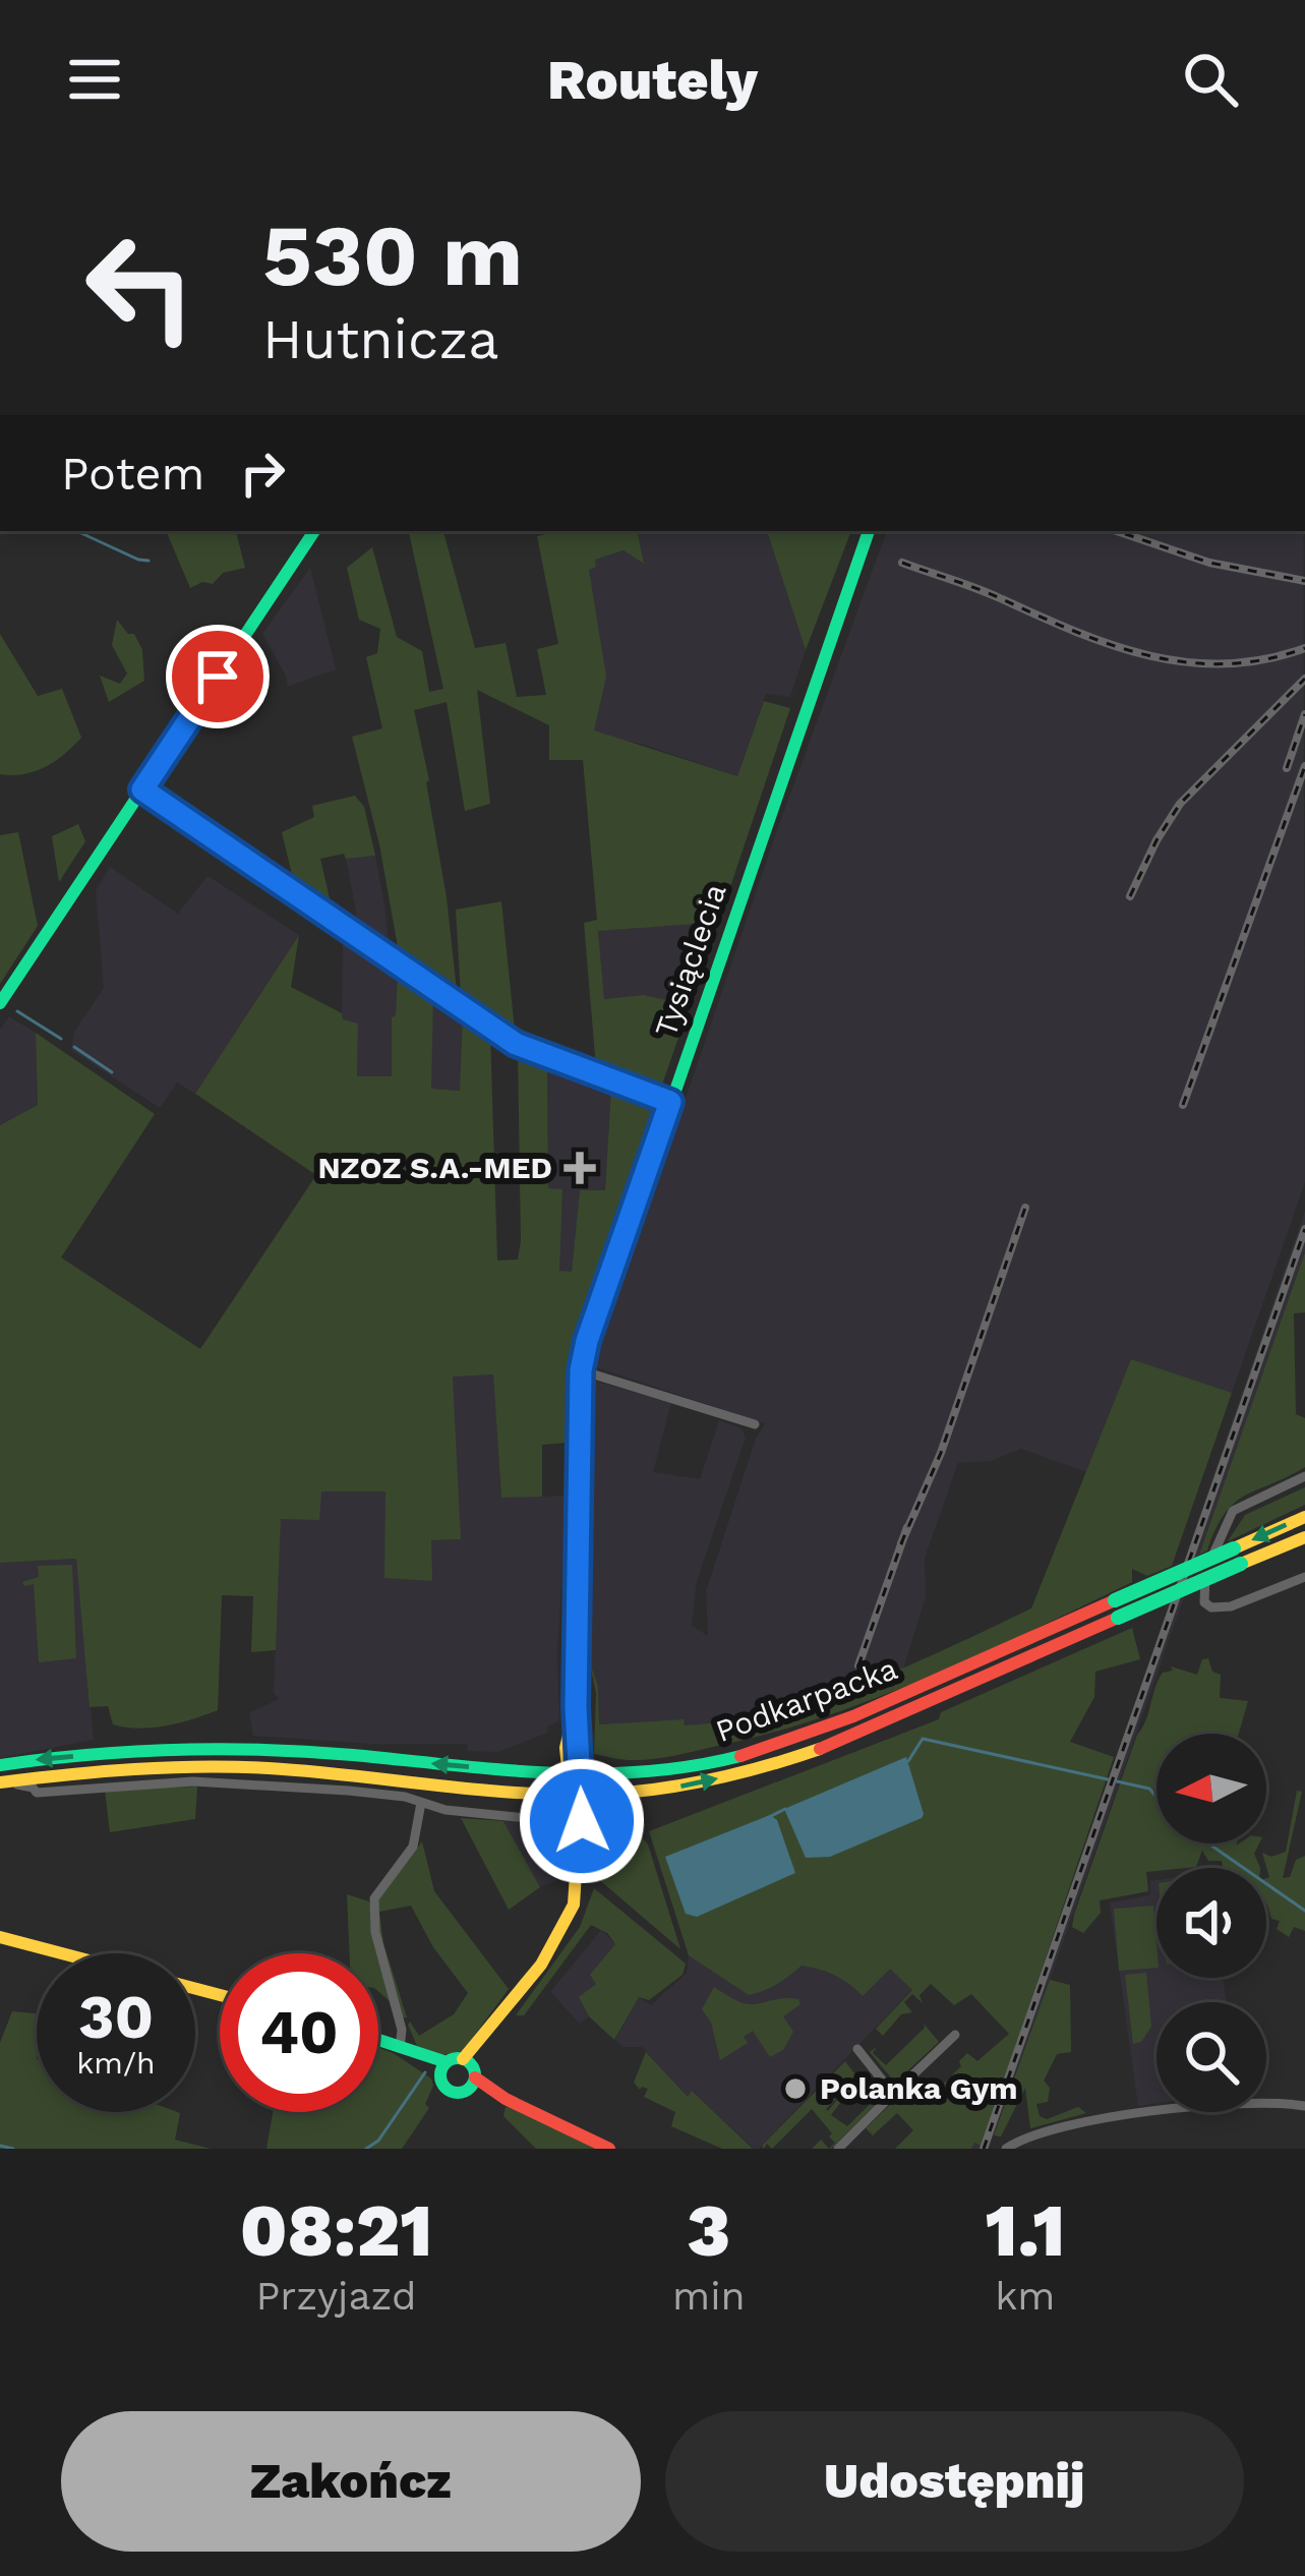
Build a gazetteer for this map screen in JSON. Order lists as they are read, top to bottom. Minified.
{"streets":{"main road":["Tysiąclecia","Podkarpacka"]},"crossings":[["Tysiąclecia","Podkarpacka"]],"places":{"health":["NZOZ S.A.-MED"],"other":["Polanka Gym"]},"north":"left","page":{"header":"Routely","turn":["530 m","Hutnicza"],"then":"Potem","speed":"30 km/h","limit":"40","eta":["08:21","Przyjazd","3","min","1.1","km"],"buttons":["Zakończ","Udostępnij"]}}
